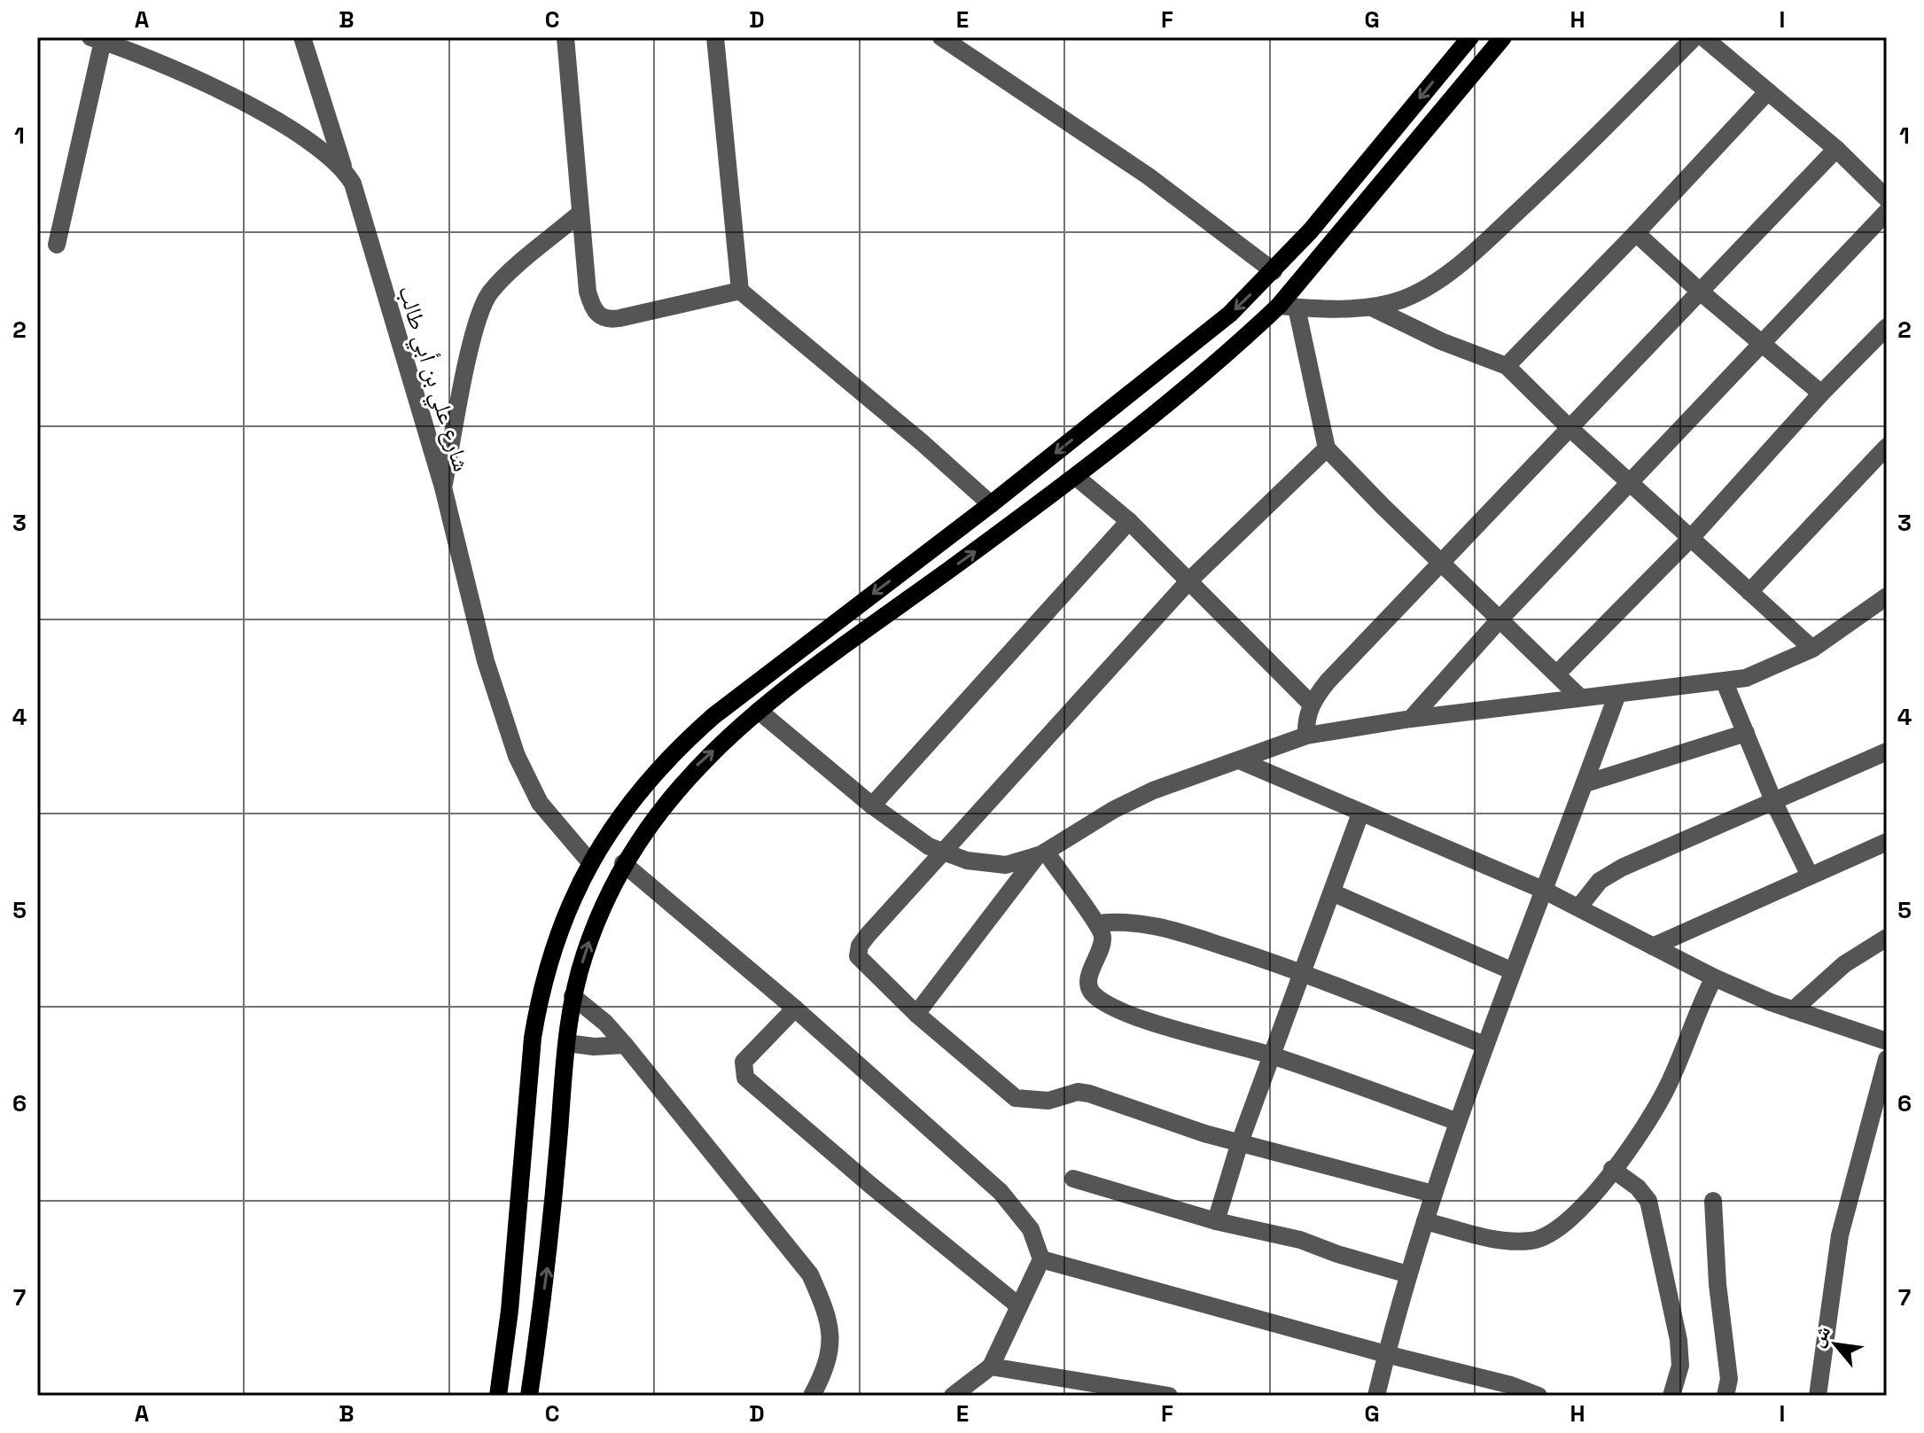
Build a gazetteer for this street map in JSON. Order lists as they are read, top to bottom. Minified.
{"streets":{"street":["شارع علي بن أبي طالب"]},"north":"top left","grid":{"columns":["A","B","C","D","E","F","G","H","I"],"rows":["1","2","3","4","5","6","7"]}}
